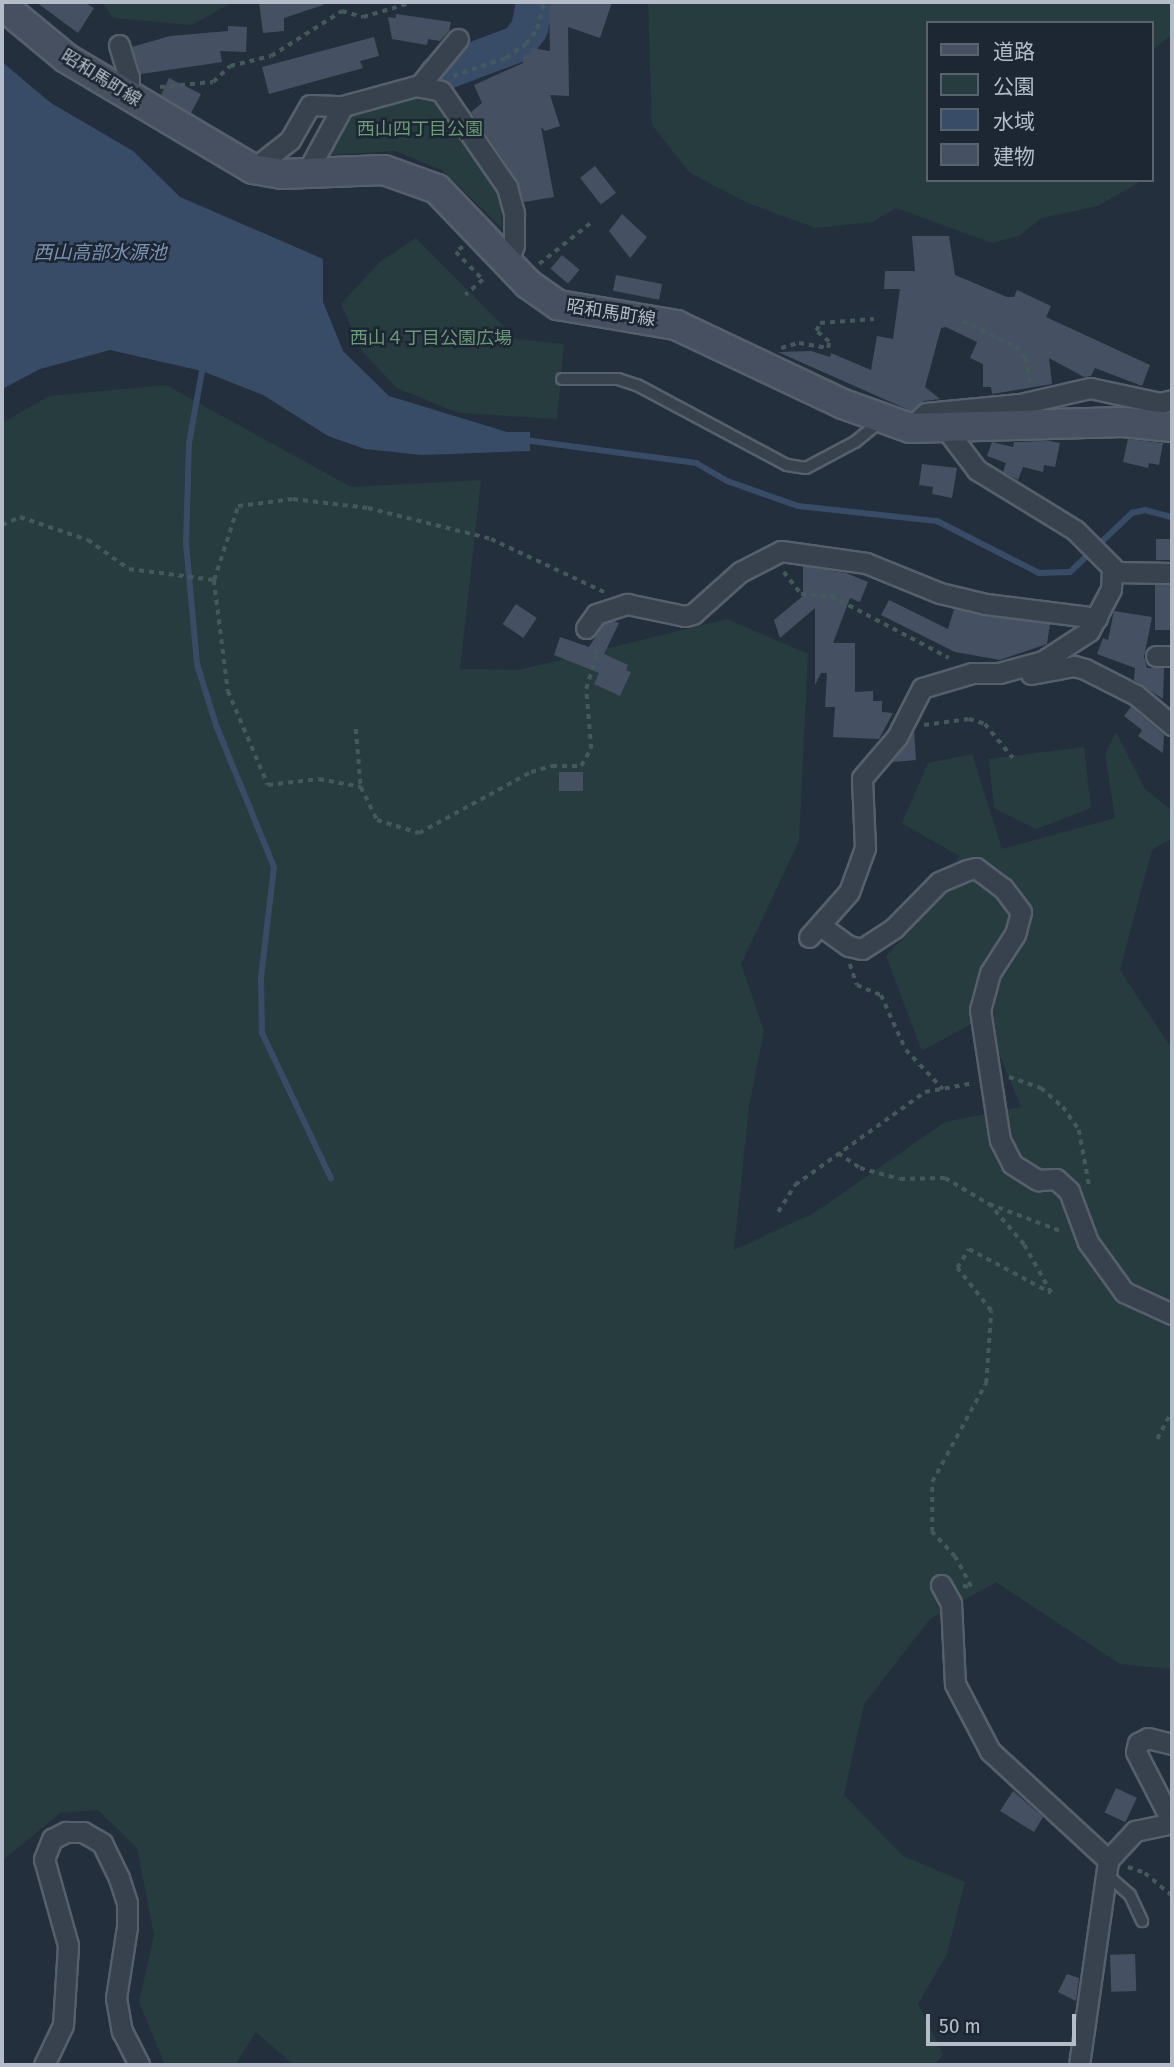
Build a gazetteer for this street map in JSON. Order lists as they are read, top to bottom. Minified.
{"streets":{"main road":["昭和馬町線"]},"water":["西山高部水源池"],"parks":["西山四丁目公園","西山４丁目公園広場"],"legend":["道路","公園","水域","建物"],"scale_bar":"50 m"}
